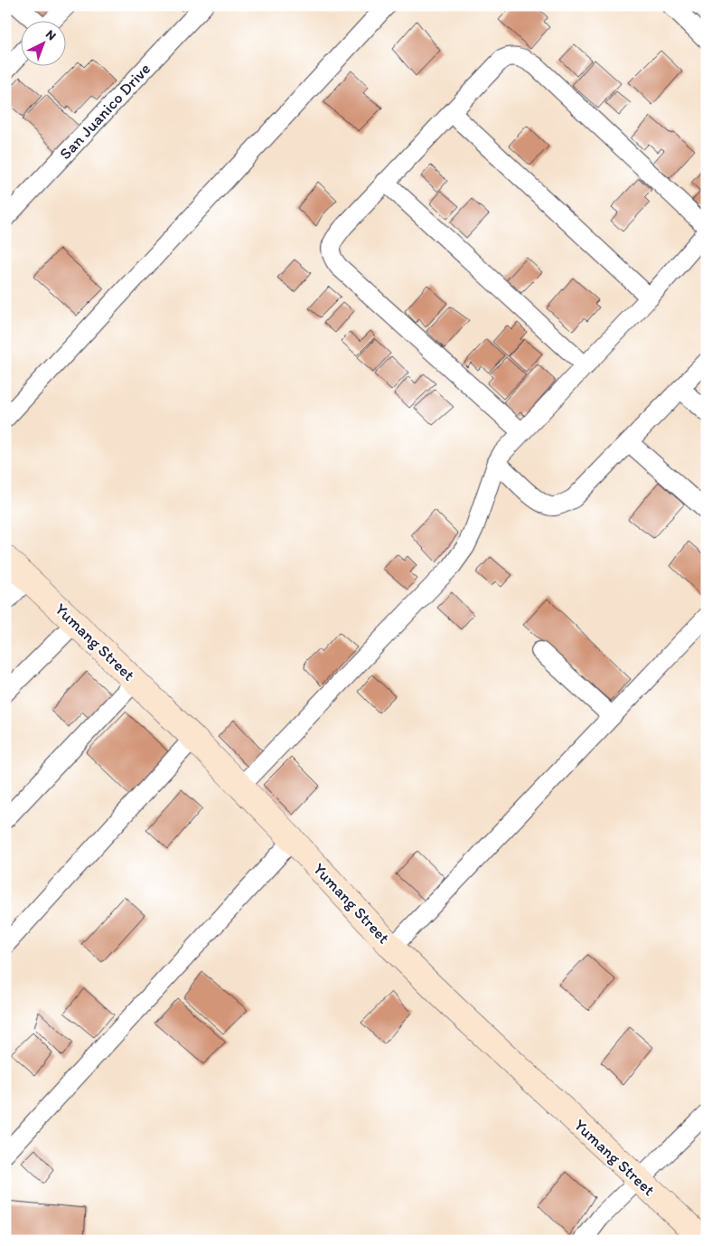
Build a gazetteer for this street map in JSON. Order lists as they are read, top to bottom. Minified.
{"streets":{"main road":["Yumang Street"],"street":["San Juanico Drive"]},"north":"top right"}
